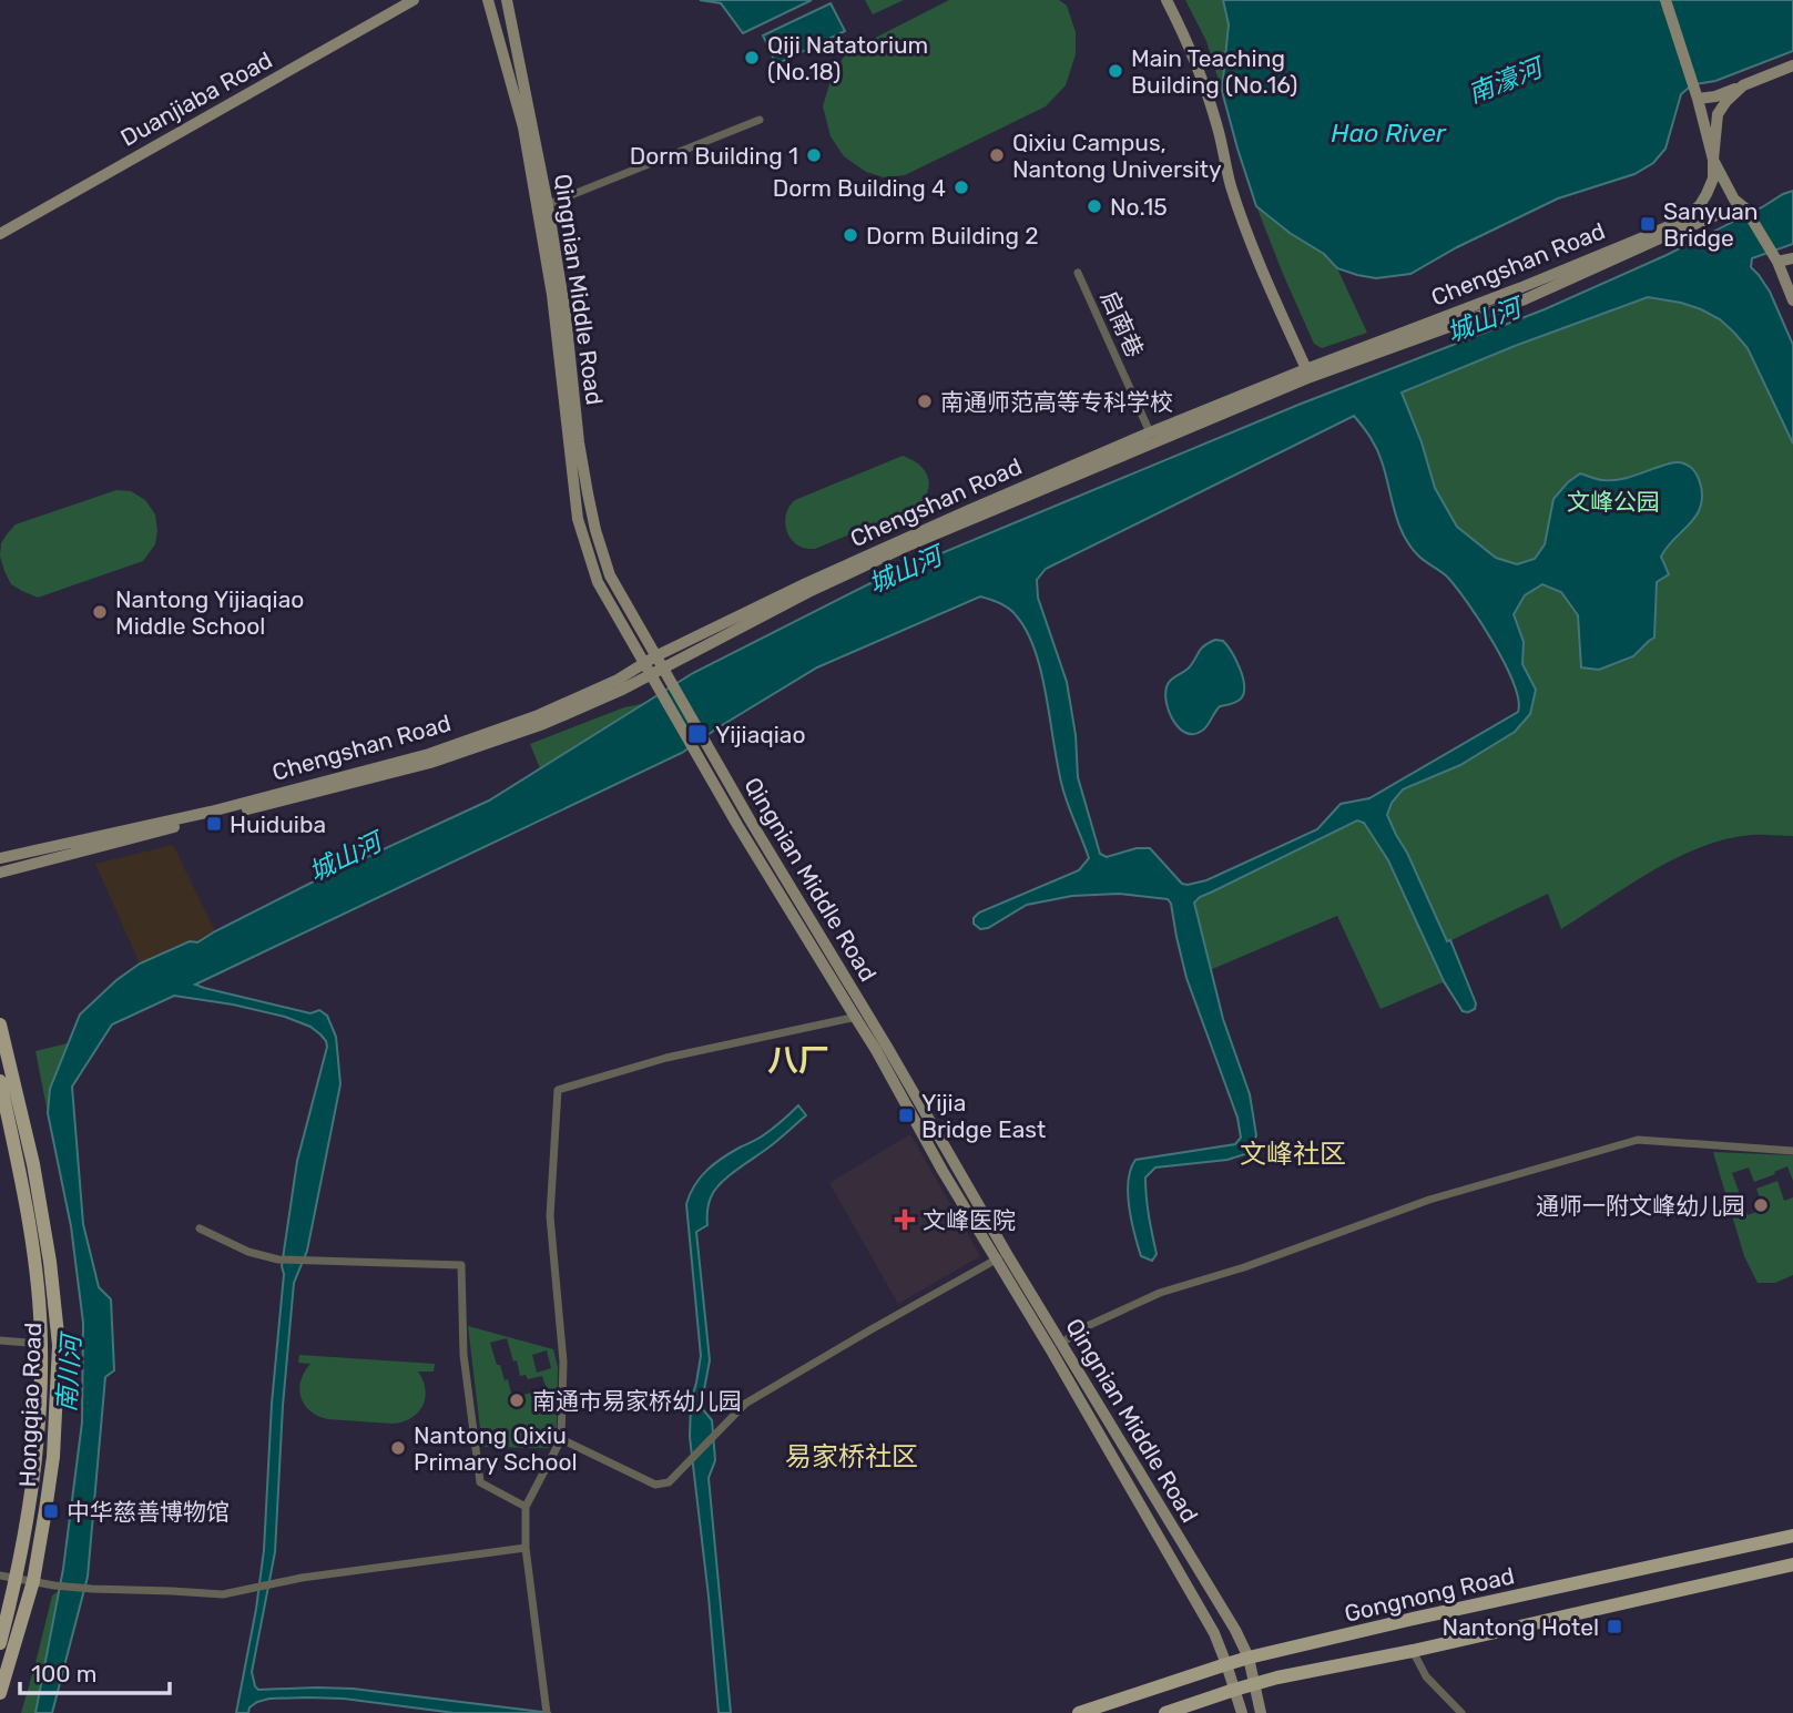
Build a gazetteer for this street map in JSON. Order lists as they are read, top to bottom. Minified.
{"streets":{"main road":["Duanjiaba Road","Chengshan Road","Qingnian Middle Road","Hongqiao Road","Gongnong Road"],"street":["启南巷"]},"crossings":[["Chengshan Road","Qingnian Middle Road"],["Chengshan Road","启南巷"],["Qingnian Middle Road","Gongnong Road"]],"districts":["八厂","文峰社区","易家桥社区"],"water":["南濠河","Hao River","城山河","南川河"],"parks":["文峰公园"],"places":{"other":["Qiji Natatorium (No.18)","Main Teaching Building (No.16)","Dorm Building 1","Qixiu Campus, Nantong University","Dorm Building 4","No.15","Dorm Building 2","南通师范高等专科学校","Nantong Yijiaqiao Middle School","通师一附文峰幼儿园","南通市易家桥幼儿园","Nantong Qixiu Primary School"],"transit":["Sanyuan Bridge","Yijiaqiao","Huiduiba","Yijia Bridge East","中华慈善博物馆","Nantong Hotel"],"health":["文峰医院"]},"scale_bar":"100 m"}
